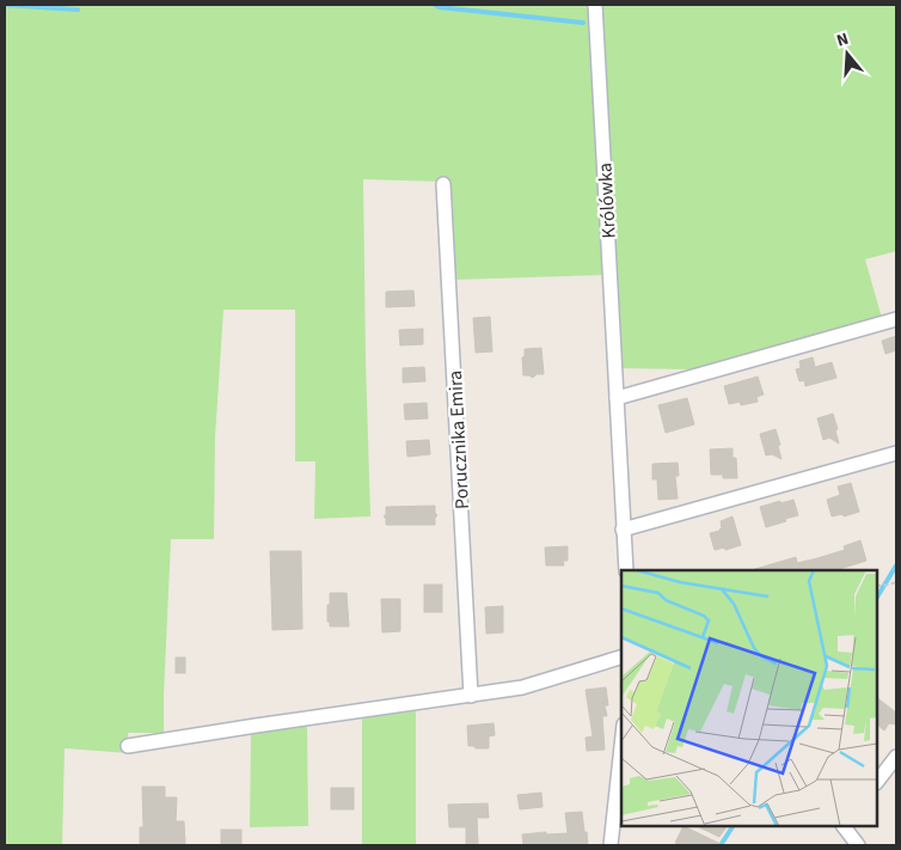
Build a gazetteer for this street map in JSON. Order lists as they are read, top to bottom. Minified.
{"streets":{"street":["Królówka","Porucznika Emira"]},"north":"top"}
